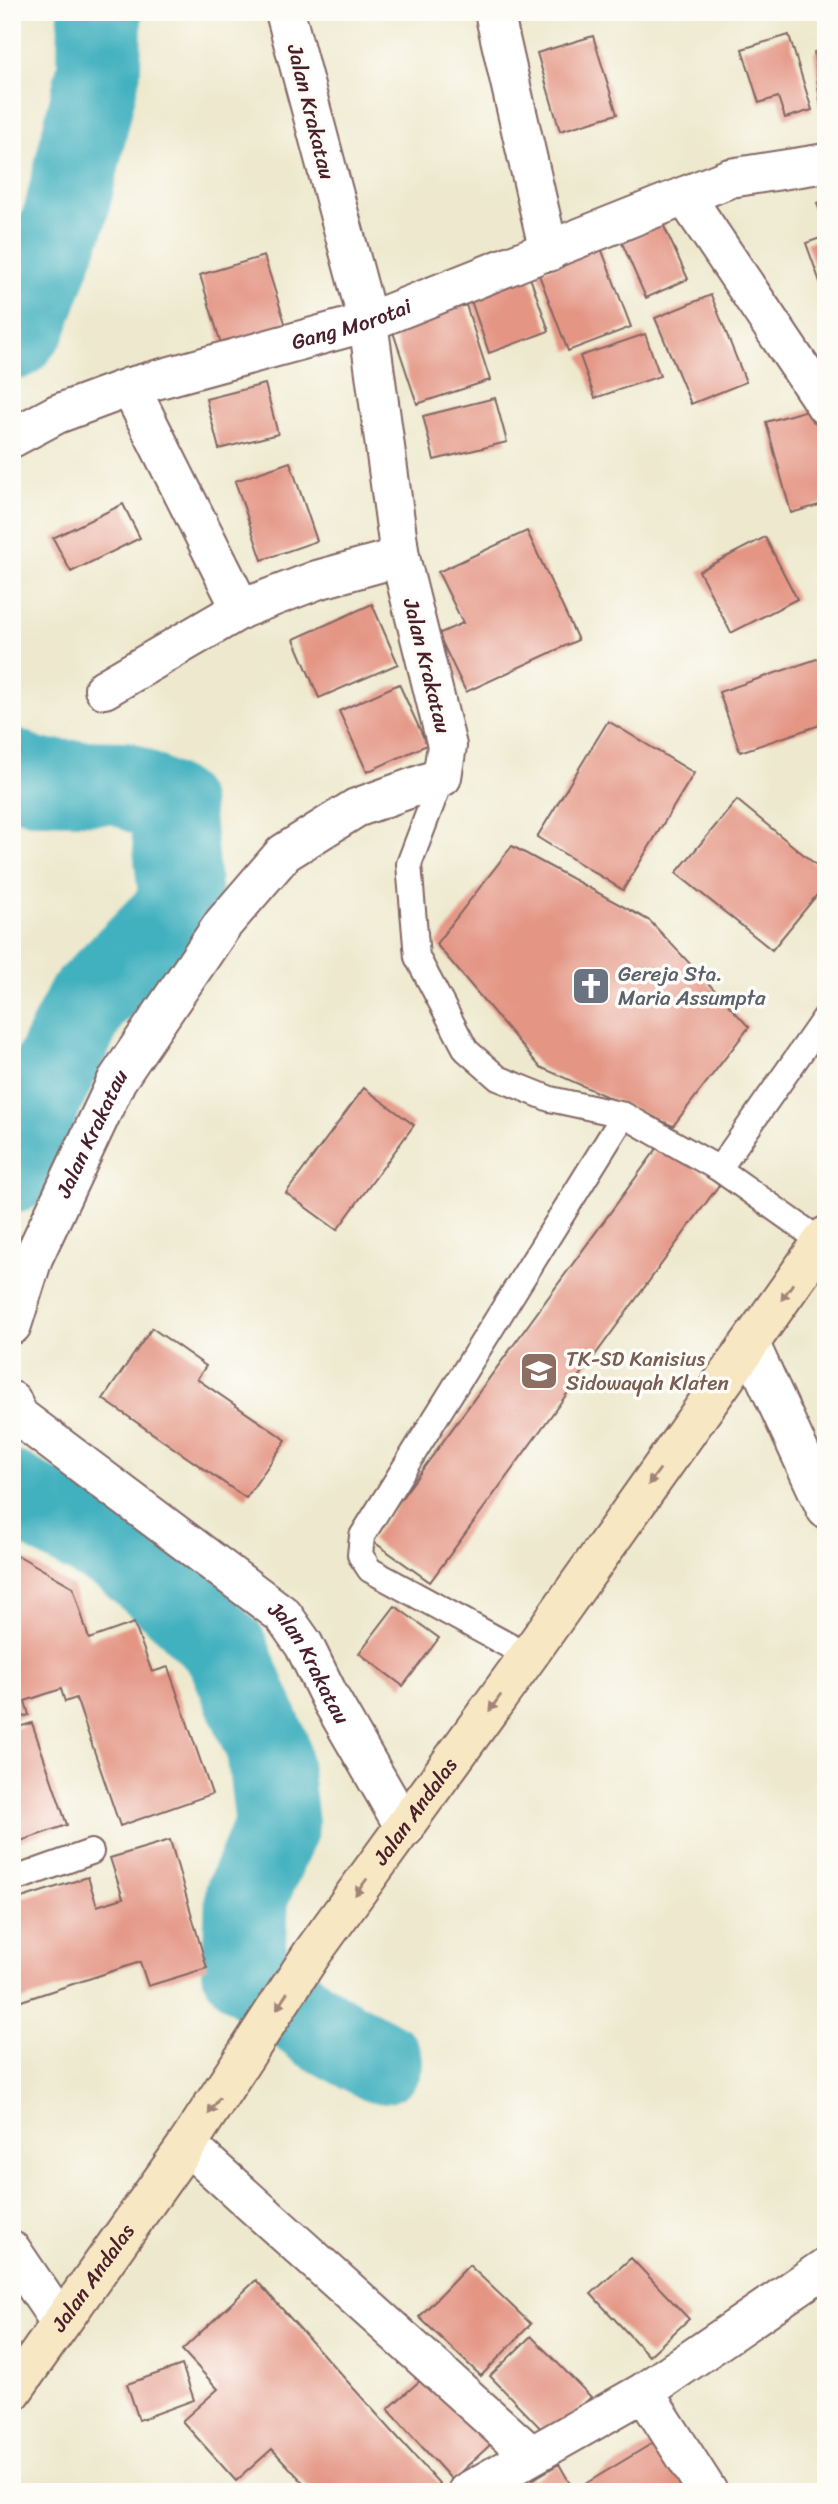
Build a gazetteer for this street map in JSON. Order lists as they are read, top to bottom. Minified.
{"streets":{"main road":["Jalan Andalas"],"street":["Jalan Krakatau","Gang Morotai"]},"crossings":[["Jalan Krakatau","Gang Morotai"],["Jalan Krakatau","Jalan Andalas"]],"one_way":["Jalan Andalas"],"places":{"church":["Gereja Sta. Maria Assumpta"],"school or university":["TK-SD Kanisius Sidowayah Klaten"]}}
